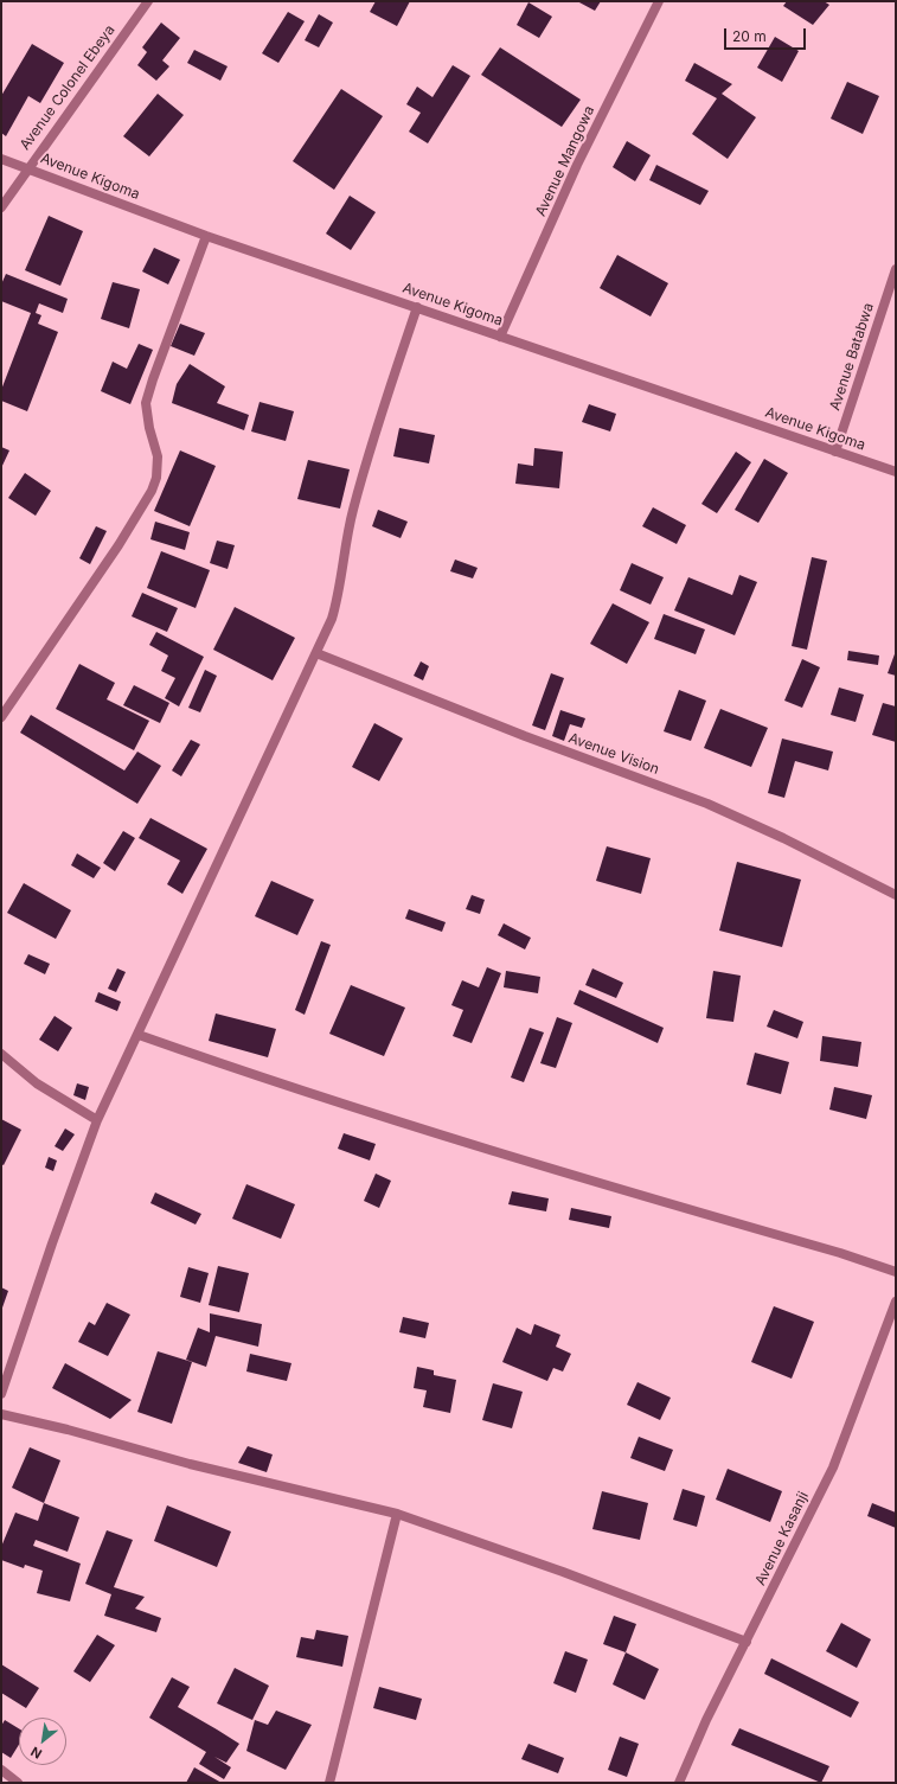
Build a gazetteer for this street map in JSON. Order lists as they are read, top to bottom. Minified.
{"streets":{"street":["Avenue Colonel Ebeya","Avenue Mangowa","Avenue Kigoma","Avenue Batabwa","Avenue Vision","Avenue Kasanji"]},"crossings":[["Avenue Colonel Ebeya","Avenue Kigoma"],["Avenue Mangowa","Avenue Kigoma"],["Avenue Kigoma","Avenue Batabwa"]],"scale_bar":"20 m","north":"bottom left"}
